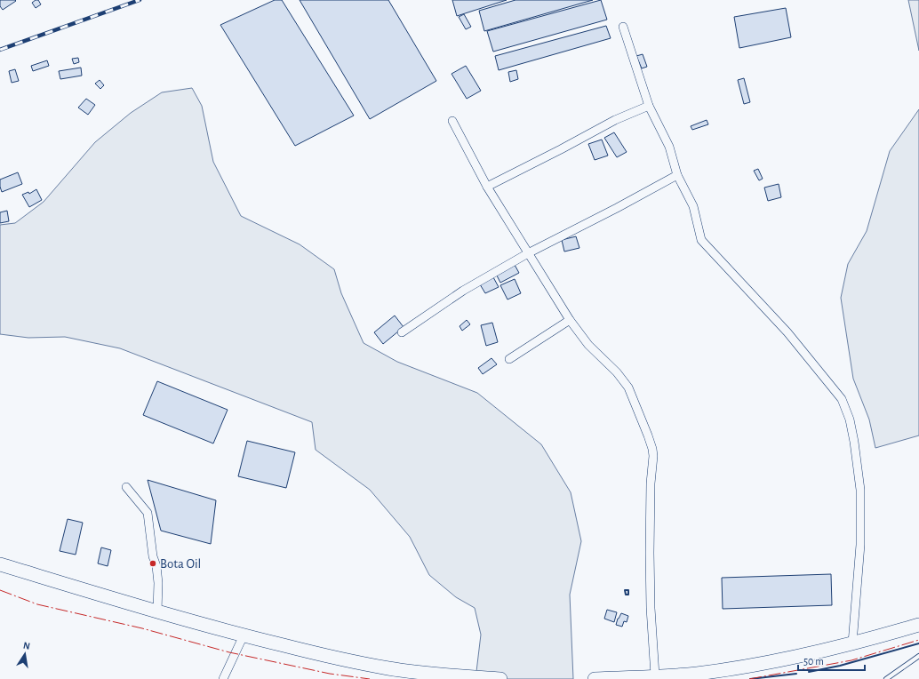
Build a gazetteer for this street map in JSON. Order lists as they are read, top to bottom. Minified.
{"places":["Bota Oil"],"scale_bar":"50 m","north":"top"}
